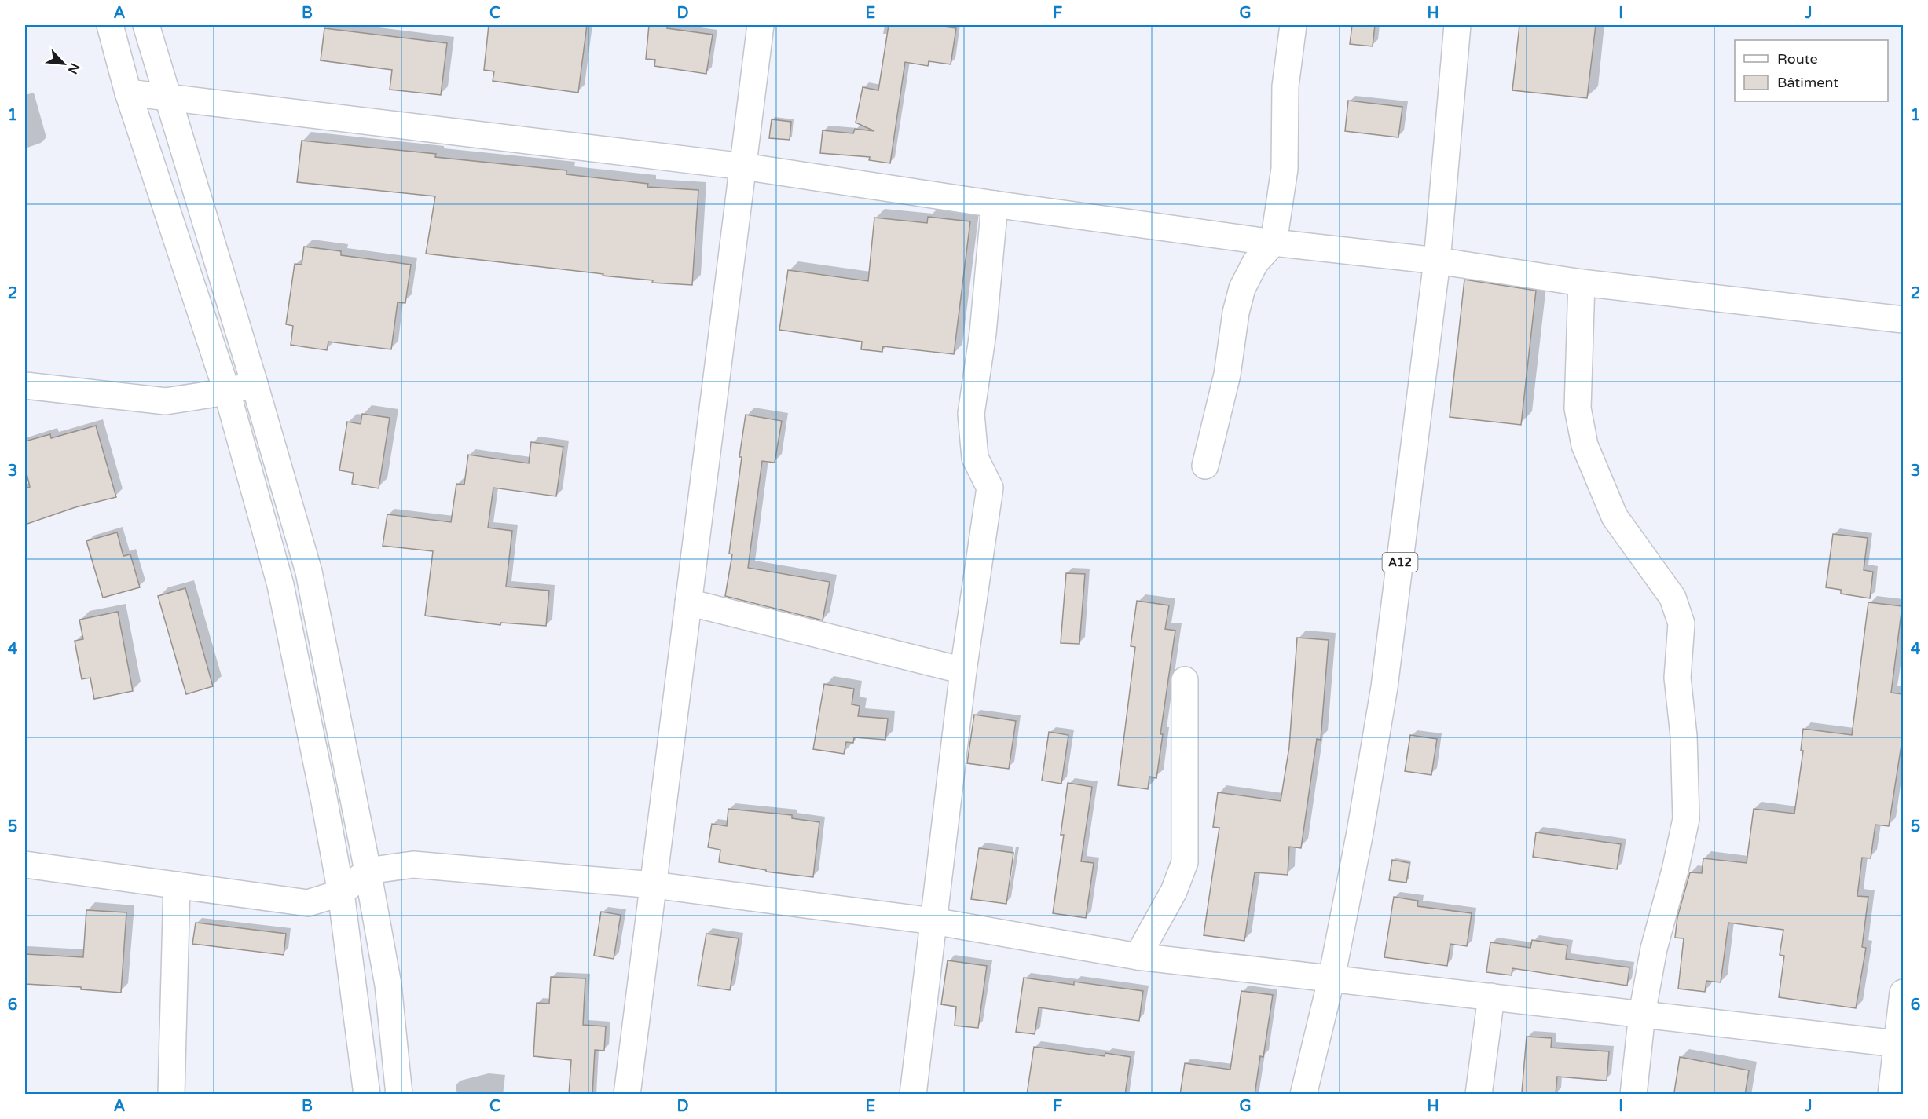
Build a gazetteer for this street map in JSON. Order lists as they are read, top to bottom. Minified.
{"streets":{"street":["A12"]},"legend":["Route","Bâtiment"],"north":"bottom right","grid":{"columns":["A","B","C","D","E","F","G","H","I","J"],"rows":["1","2","3","4","5","6"]}}
